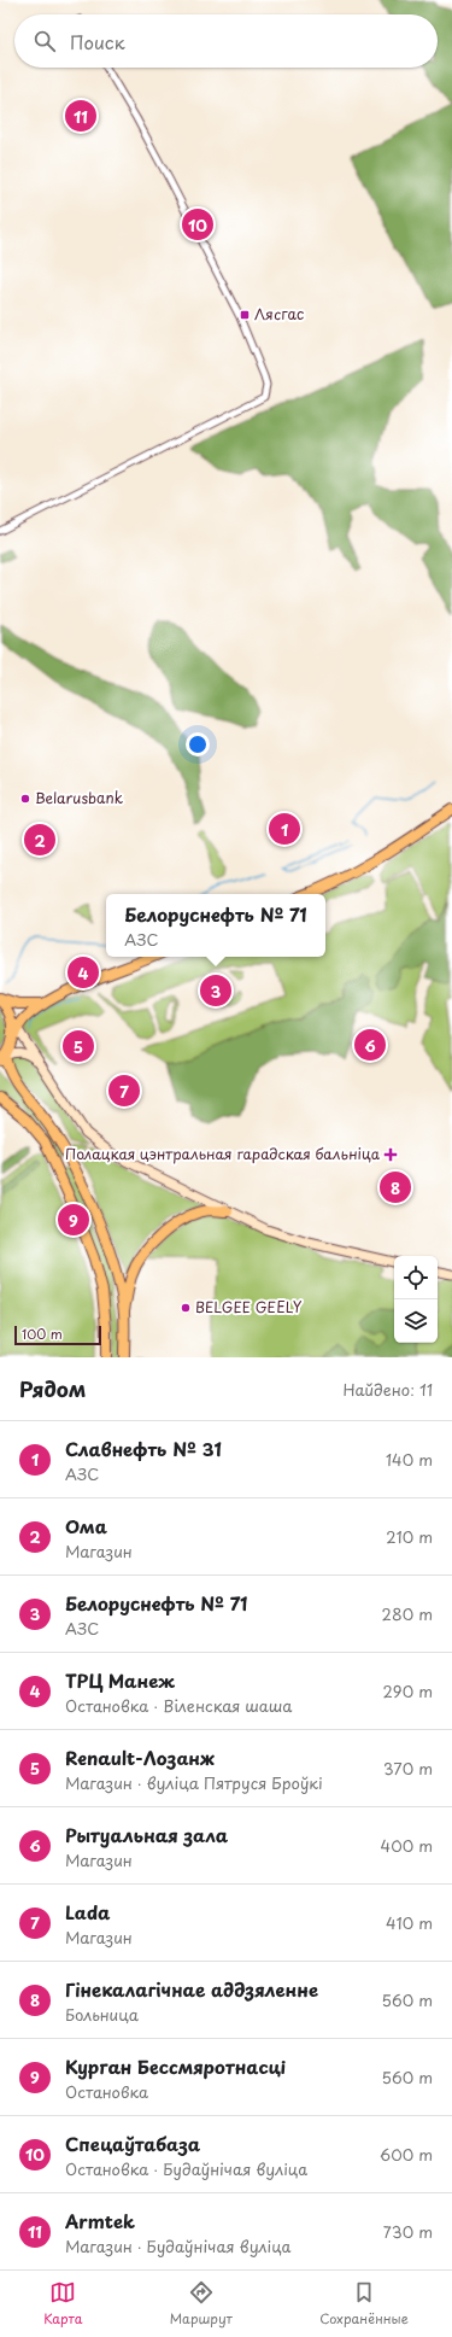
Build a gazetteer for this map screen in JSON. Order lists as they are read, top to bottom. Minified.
{"places":{"transit":["Лясгас"],"other":["Belarusbank","BELGEE GEELY"],"health":["Полацкая цэнтральная гарадская бальніца"]},"scale_bar":"100 m","page":{"search":"Поиск","pins":["11","10","1","2","4","3","6","5","7","8","9"],"popup":["Белоруснефть № 71","АЗС"],"scale":"100 m","heading":["Рядом","Найдено: 11"],"list":[{"mark":"1","name":"Славнефть № 31","note":"АЗС","value":"140 m"},{"mark":"2","name":"Ома","note":"Магазин","value":"210 m"},{"mark":"3","name":"Белоруснефть № 71","note":"АЗС","value":"280 m"},{"mark":"4","name":"ТРЦ Манеж","note":"Остановка · Віленская шаша","value":"290 m"},{"mark":"5","name":"Renault-Лозанж","note":"Магазин · вуліца Пятруся Броўкі","value":"370 m"},{"mark":"6","name":"Рытуальная зала","note":"Магазин","value":"400 m"},{"mark":"7","name":"Lada","note":"Магазин","value":"410 m"},{"mark":"8","name":"Гінекалагічнае аддзяленне","note":"Больница","value":"560 m"},{"mark":"9","name":"Курган Бессмяротнасці","note":"Остановка","value":"560 m"},{"mark":"10","name":"Спецаўтабаза","note":"Остановка · Будаўнічая вуліца","value":"600 m"},{"mark":"11","name":"Armtek","note":"Магазин · Будаўнічая вуліца","value":"730 m"}],"nav":["Карта","Маршрут","Сохранённые"]}}
